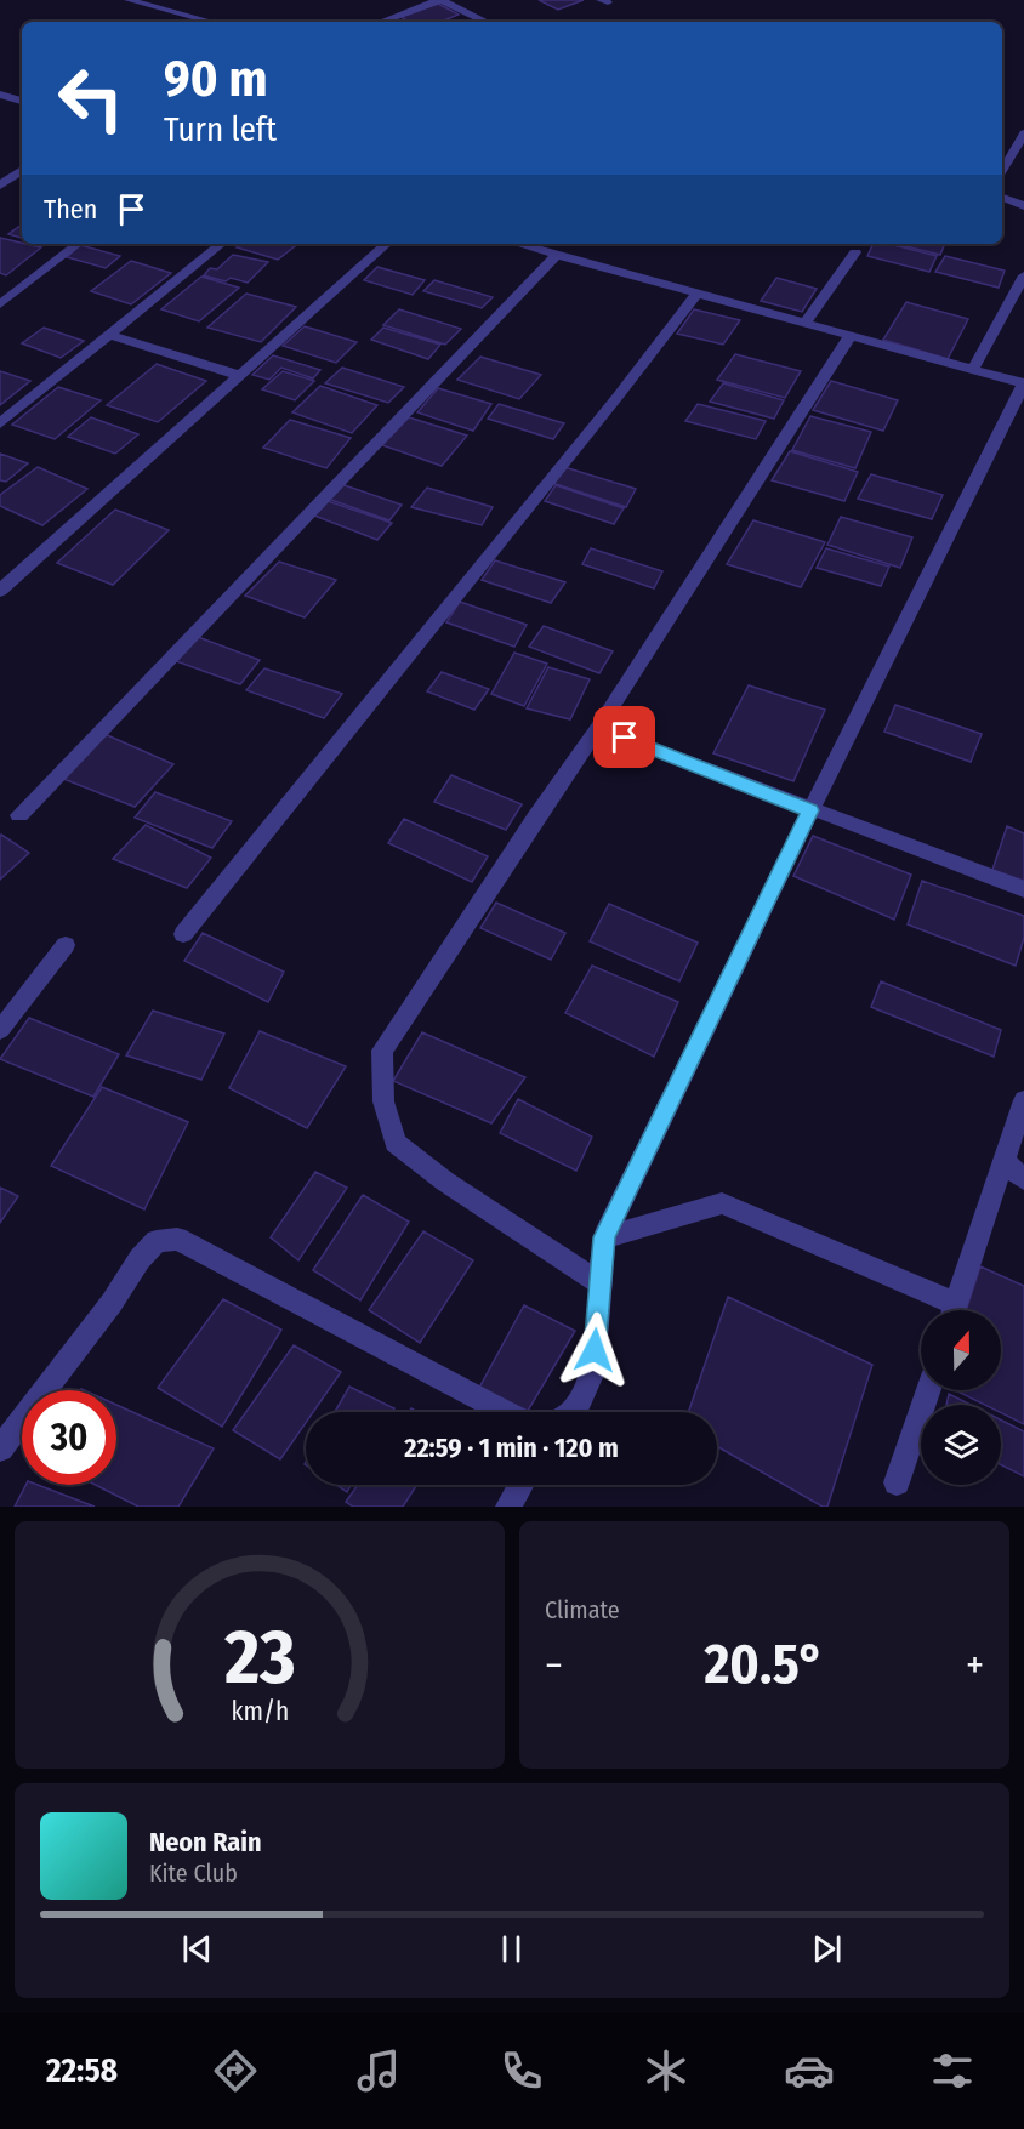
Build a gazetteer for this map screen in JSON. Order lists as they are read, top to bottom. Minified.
{"north":"top","page":{"turn":["90 m","Turn left"],"then":"Then","limit":"30","trip":"22:59 · 1 min · 120 m","tile":"Climate","heat":["−","20.5°","+"],"song":["Neon Rain","Kite Club"],"tabs":"22:58","gauge":["23","km/h"]}}
